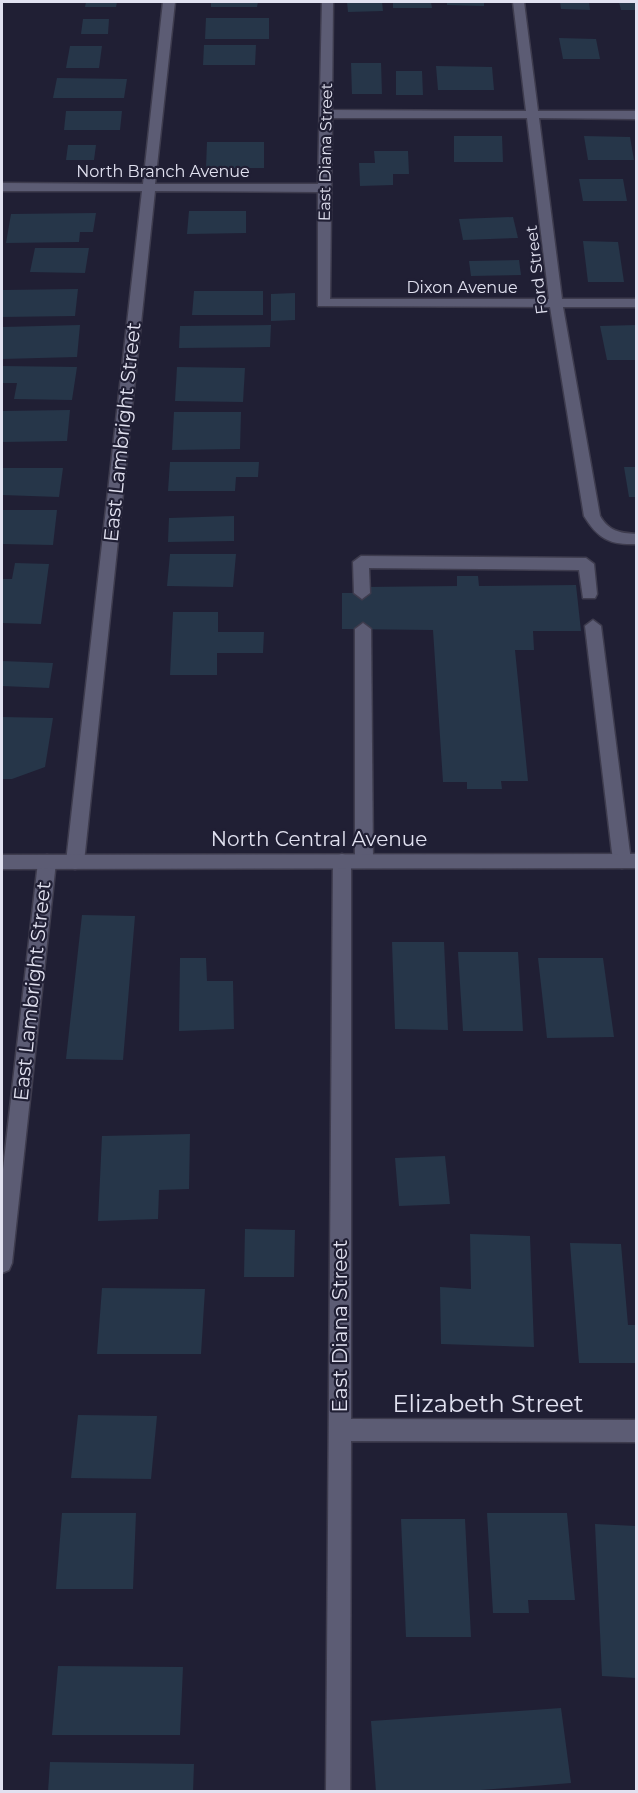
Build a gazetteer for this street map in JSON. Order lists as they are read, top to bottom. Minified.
{"streets":{"street":["East Diana Street","North Branch Avenue","Ford Street","Dixon Avenue","East Lambright Street","North Central Avenue","Elizabeth Street"]},"crossings":[["East Diana Street","North Branch Avenue"],["East Diana Street","Dixon Avenue"],["East Diana Street","North Central Avenue"],["East Diana Street","Elizabeth Street"],["North Branch Avenue","East Lambright Street"],["Ford Street","Dixon Avenue"],["East Lambright Street","North Central Avenue"]]}
